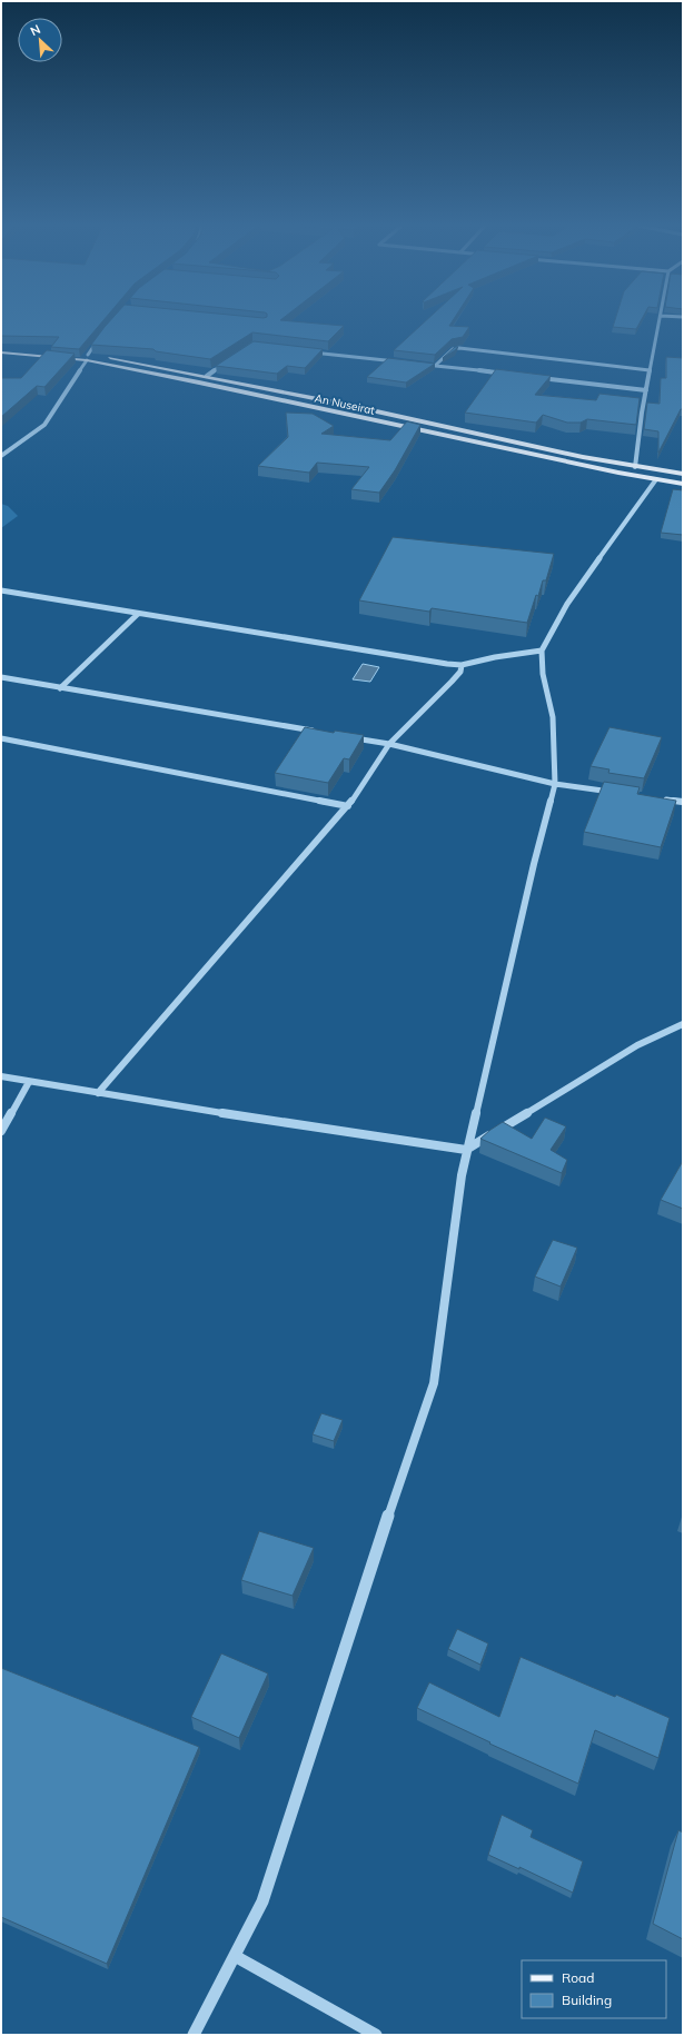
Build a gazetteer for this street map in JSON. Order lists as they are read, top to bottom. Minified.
{"streets":{"main road":["An Nuseirat"]},"legend":["Road","Building"],"north":"top left"}
